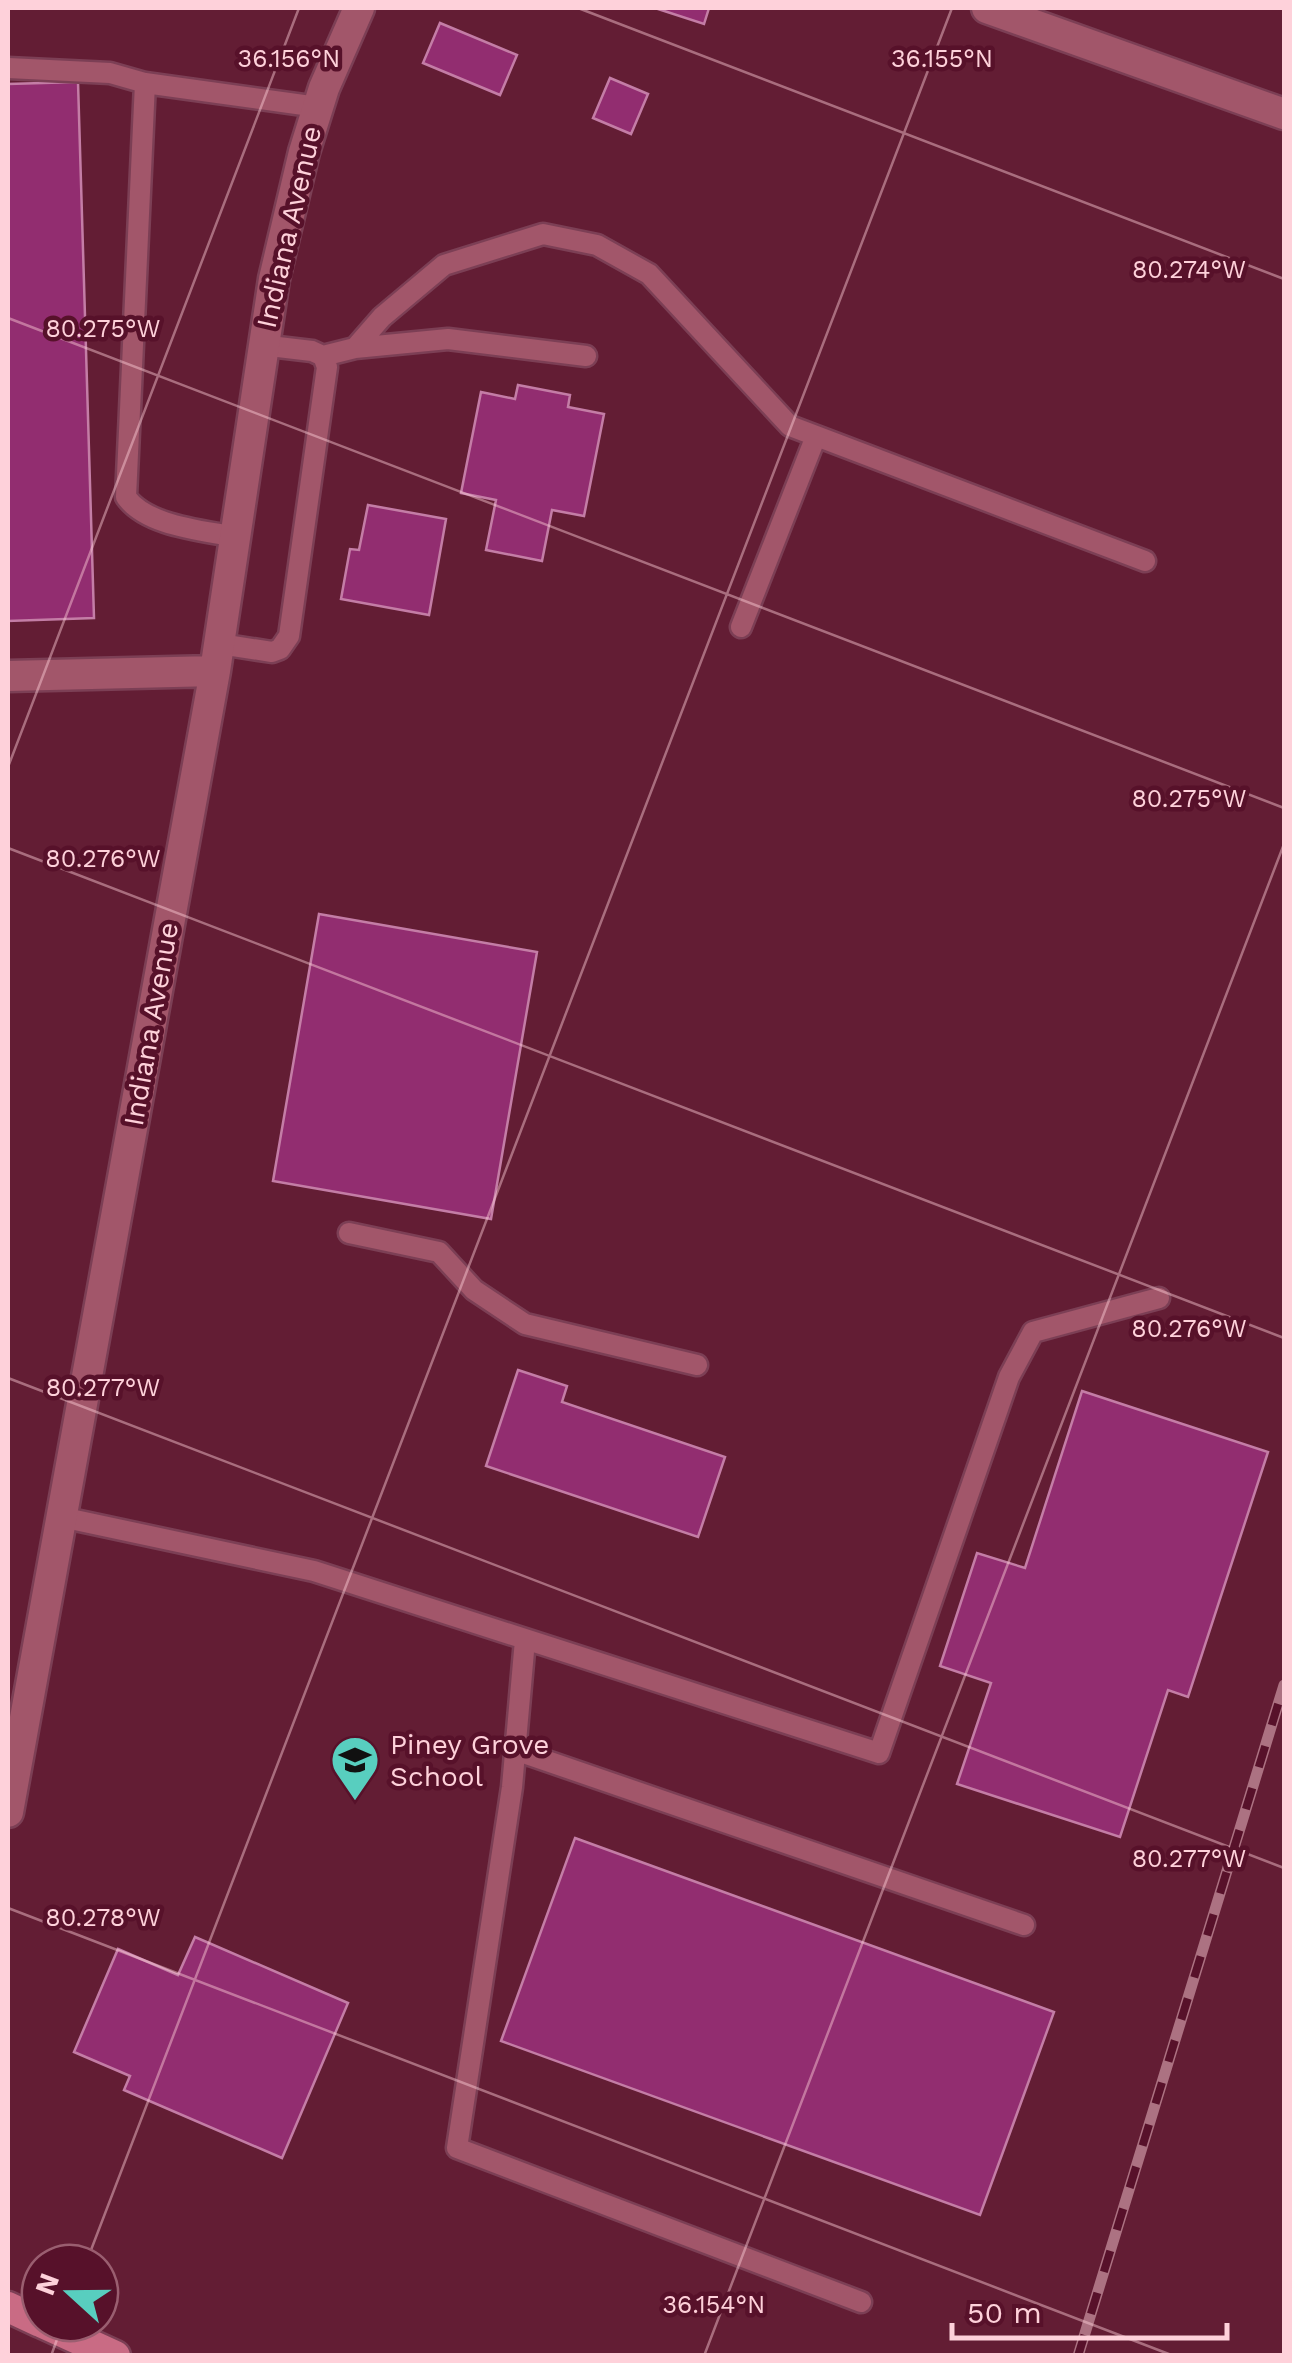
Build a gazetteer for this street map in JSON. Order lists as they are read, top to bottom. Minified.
{"streets":{"main road":["Indiana Avenue"]},"places":{"school or university":["Piney Grove School"]},"scale_bar":"50 m","north":"left","coordinates":["36.155°N","36.156°N","80.274°W","80.275°W","80.276°W","80.277°W","80.278°W","36.154°N"]}
